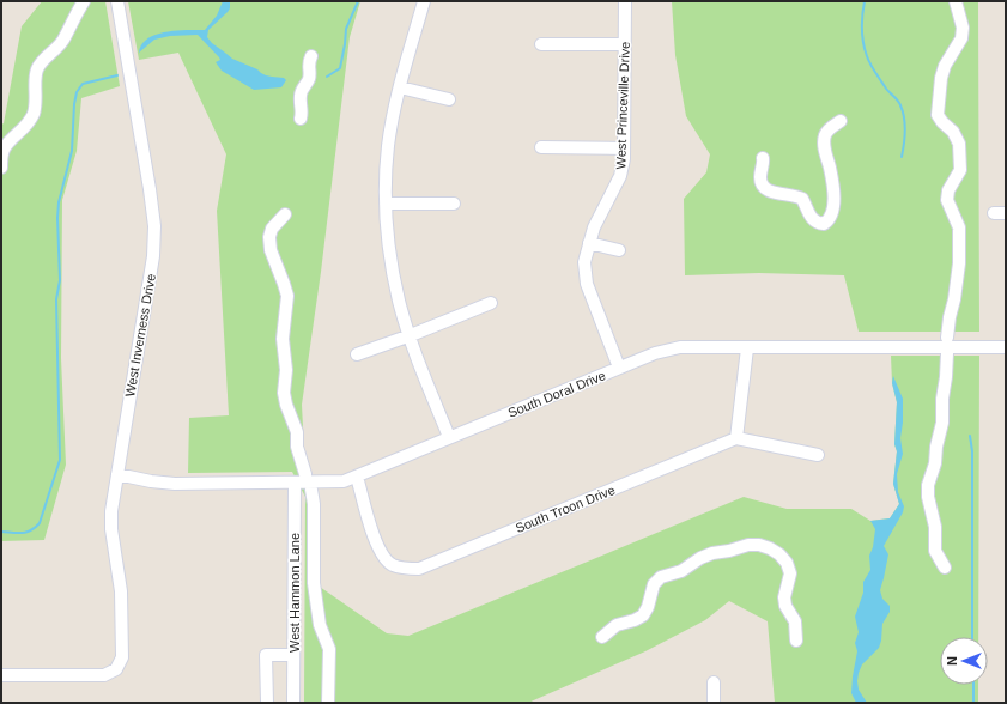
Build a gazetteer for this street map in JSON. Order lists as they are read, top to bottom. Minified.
{"streets":{"street":["West Princeville Drive","West Inverness Drive","South Doral Drive","South Troon Drive","West Hammon Lane"]},"crossings":[["West Princeville Drive","South Doral Drive"],["West Inverness Drive","South Doral Drive"],["South Doral Drive","South Troon Drive"],["South Doral Drive","West Hammon Lane"]],"north":"left"}
